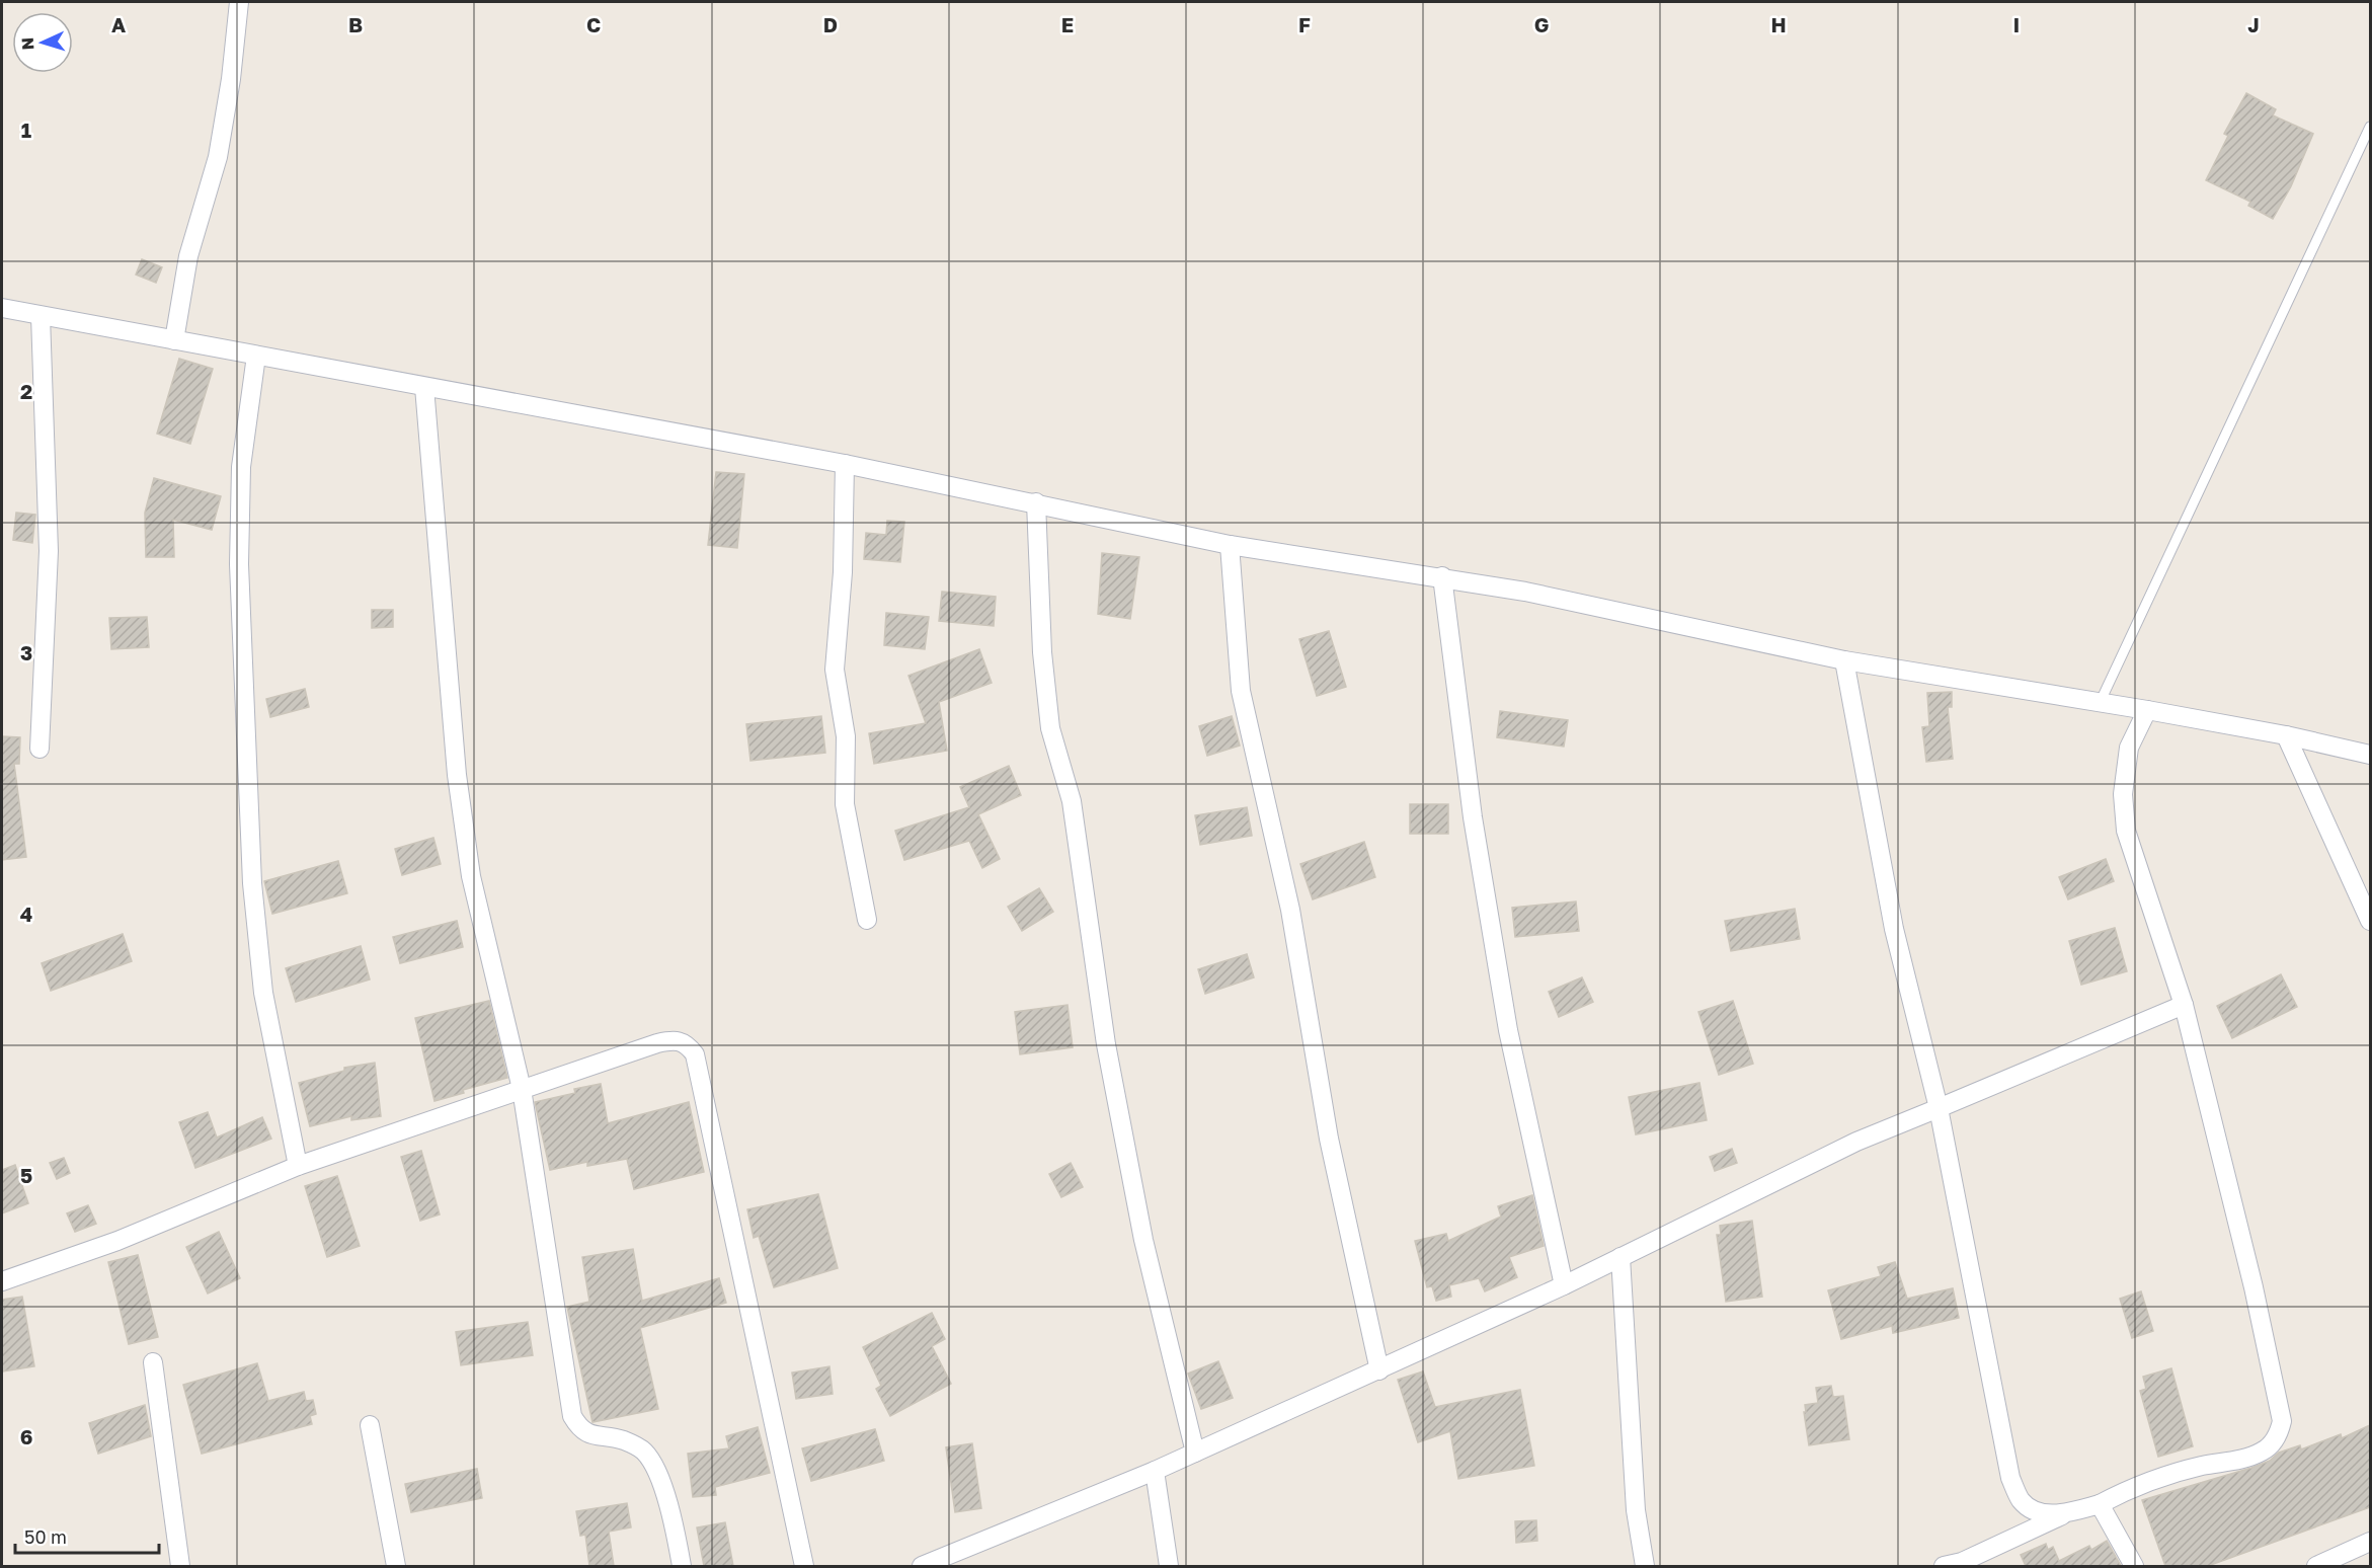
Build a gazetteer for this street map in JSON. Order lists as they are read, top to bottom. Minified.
{"scale_bar":"50 m","north":"left","grid":{"columns":["A","B","C","D","E","F","G","H","I","J"],"rows":["1","2","3","4","5","6"]}}
